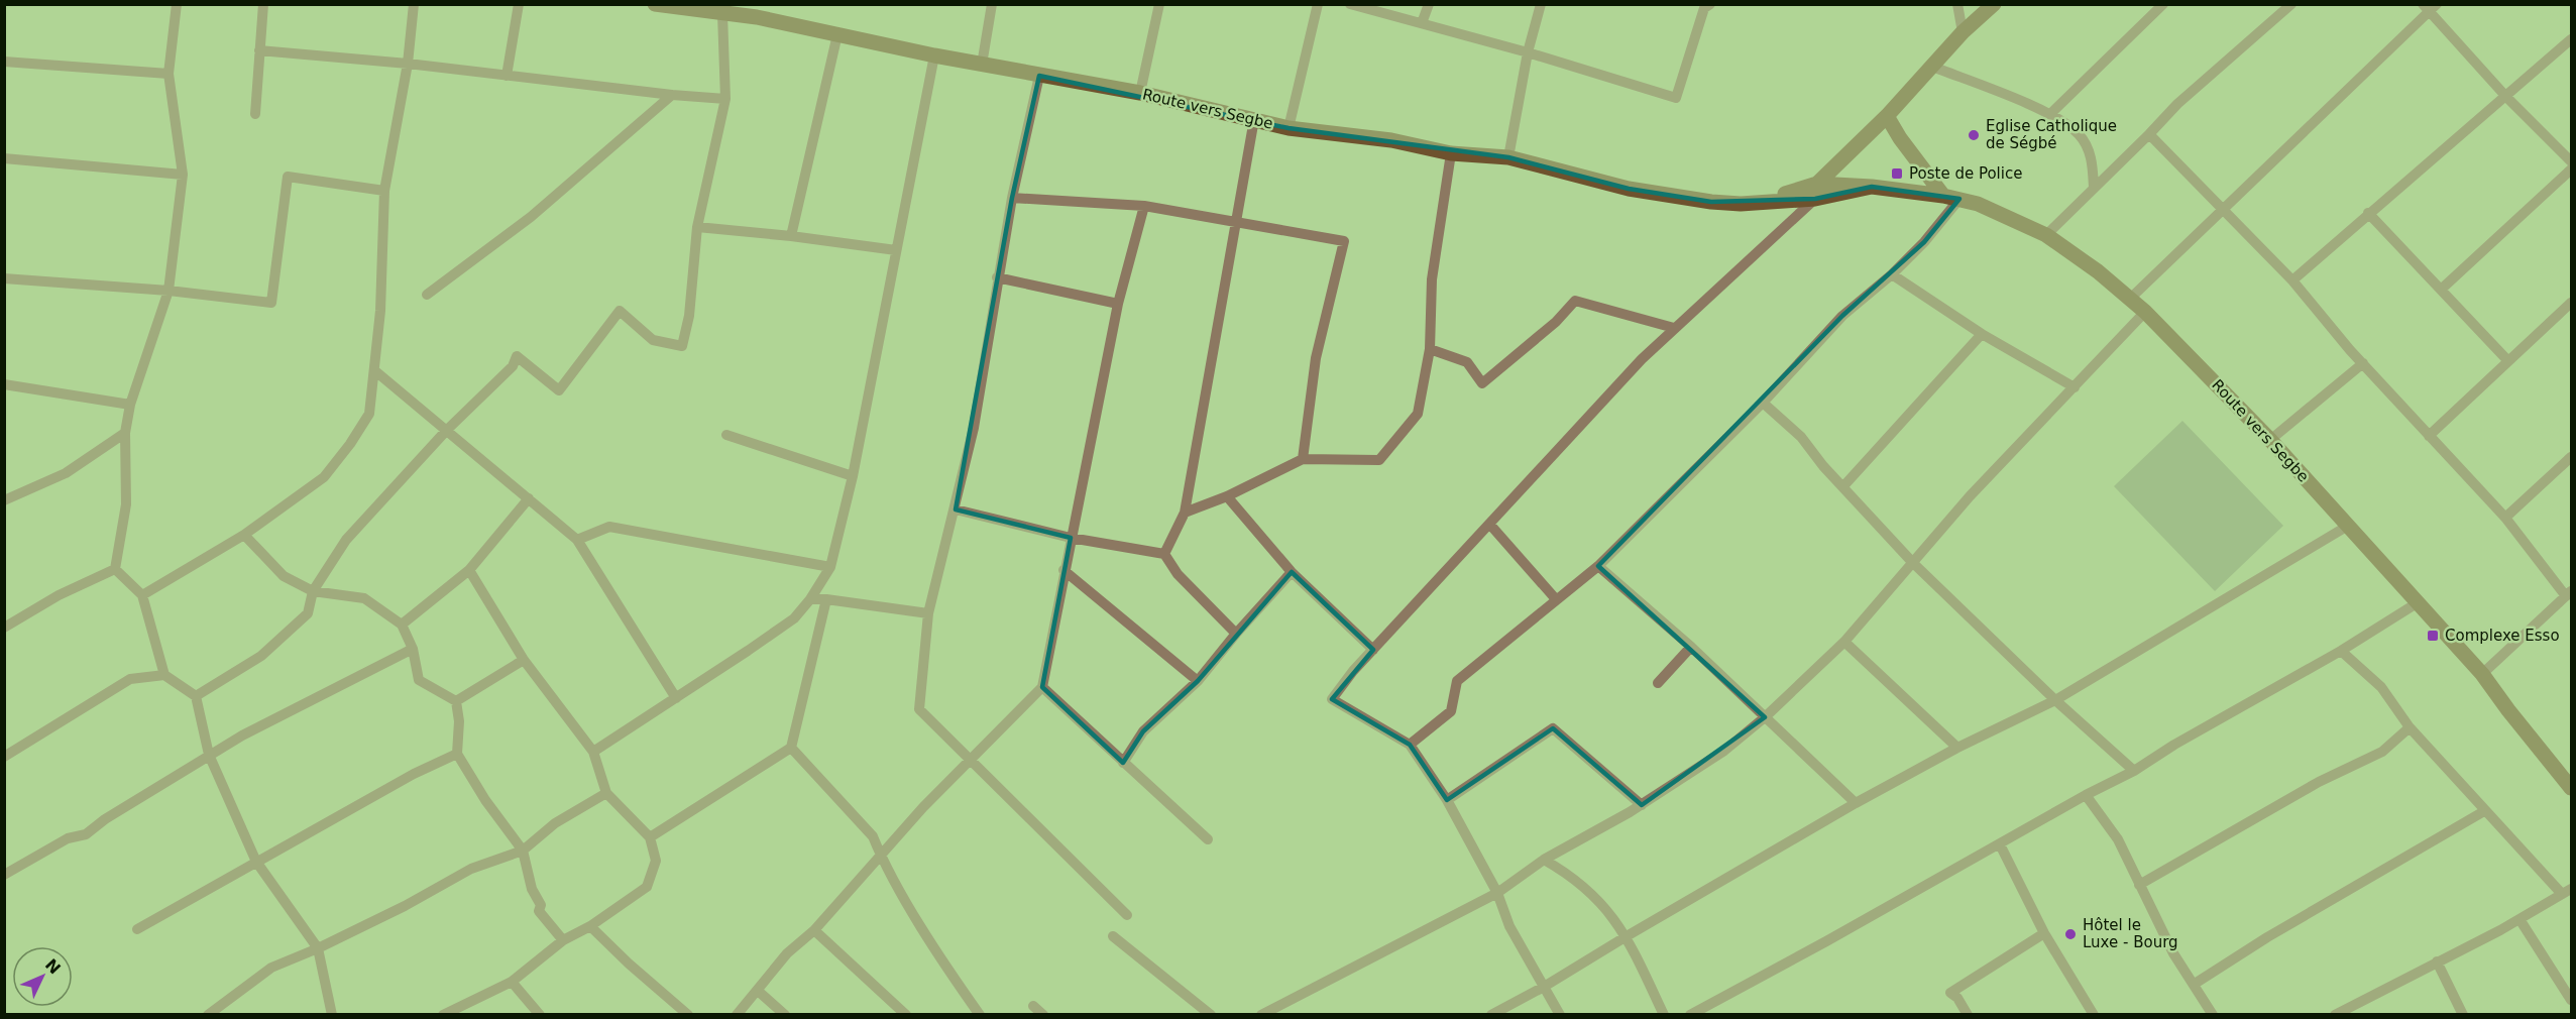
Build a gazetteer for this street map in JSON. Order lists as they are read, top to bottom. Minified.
{"streets":{"main road":["Route vers Segbe"]},"places":{"other":["Eglise Catholique de Ségbé","Hôtel le Luxe - Bourg"],"transit":["Poste de Police","Complexe Esso"]},"north":"top right"}
